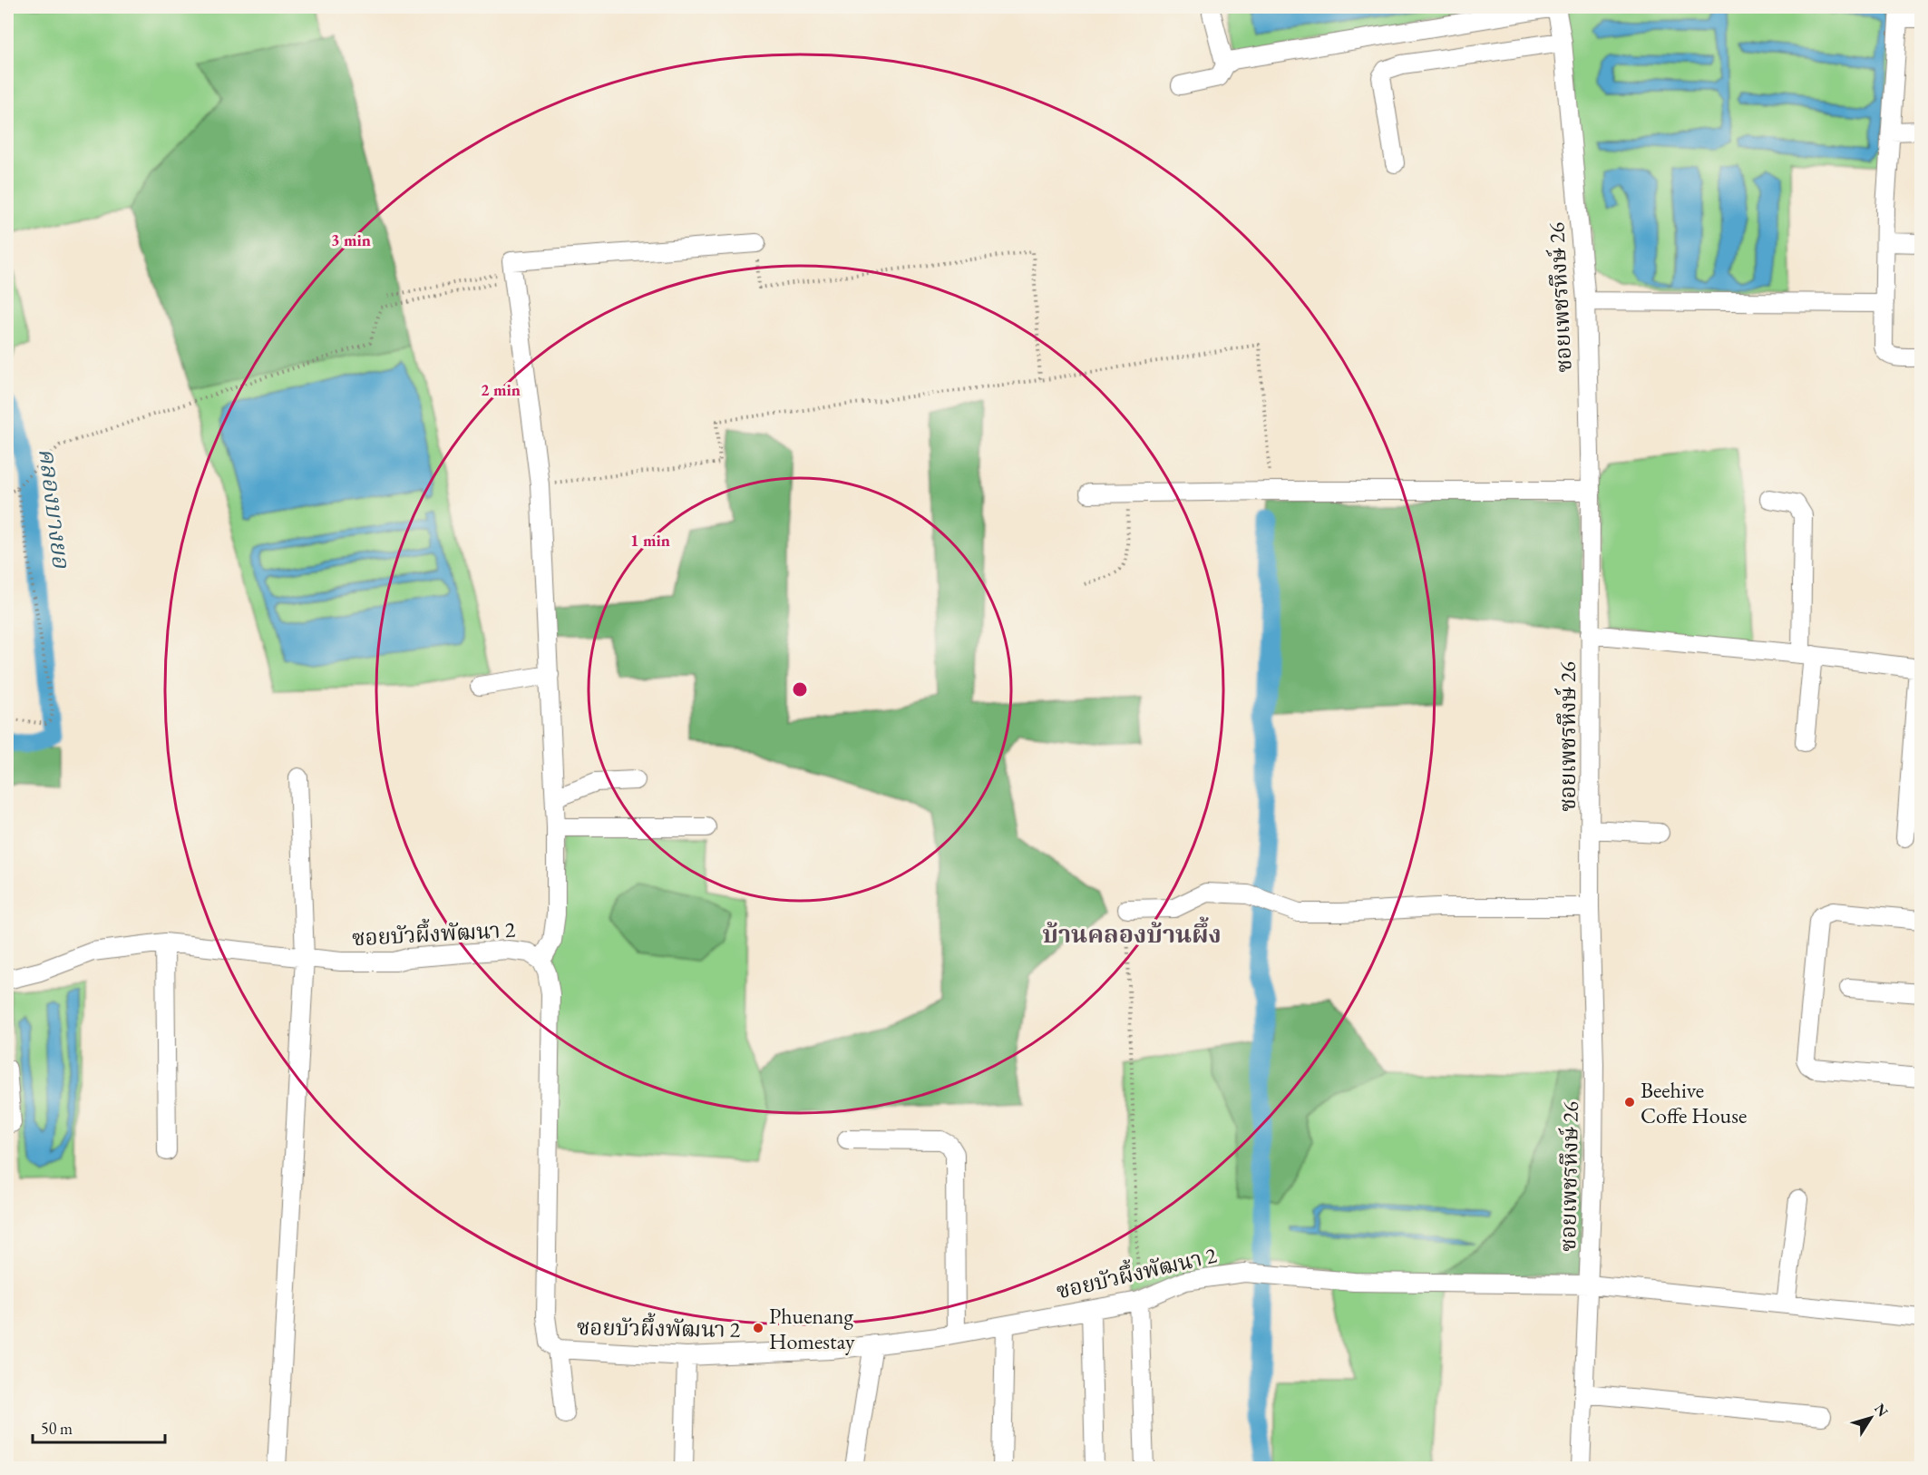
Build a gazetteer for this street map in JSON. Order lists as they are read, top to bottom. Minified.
{"streets":{"street":["ซอยเพชรหึงษ์ 26","ซอยบัวผึ้งพัฒนา 2"]},"crossings":[["ซอยเพชรหึงษ์ 26","ซอยบัวผึ้งพัฒนา 2"]],"districts":["บ้านคลองบ้านผึ้ง"],"water":["คลองบางยอ"],"places":["Beehive Coffe House","Phuenang Homestay"],"scale_bar":"50 m","north":"top right","rings":["3 min","2 min","1 min"]}
